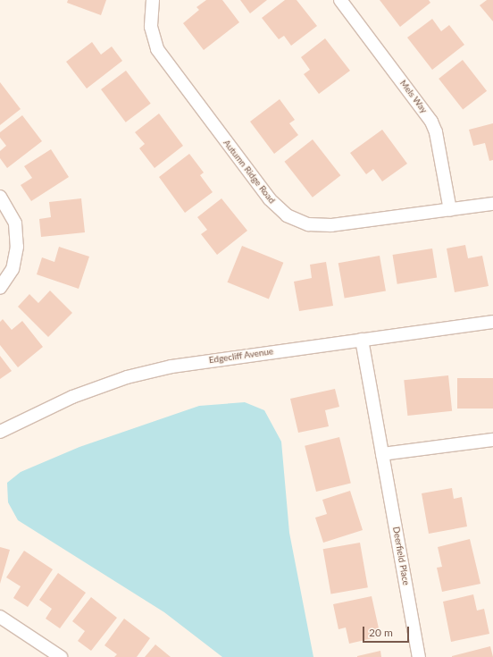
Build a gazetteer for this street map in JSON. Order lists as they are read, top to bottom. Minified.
{"streets":{"street":["Mels Way","Autumn Ridge Road","Edgecliff Avenue","Deerfield Place"]},"crossings":[["Mels Way","Autumn Ridge Road"],["Edgecliff Avenue","Deerfield Place"]],"scale_bar":"20 m"}
